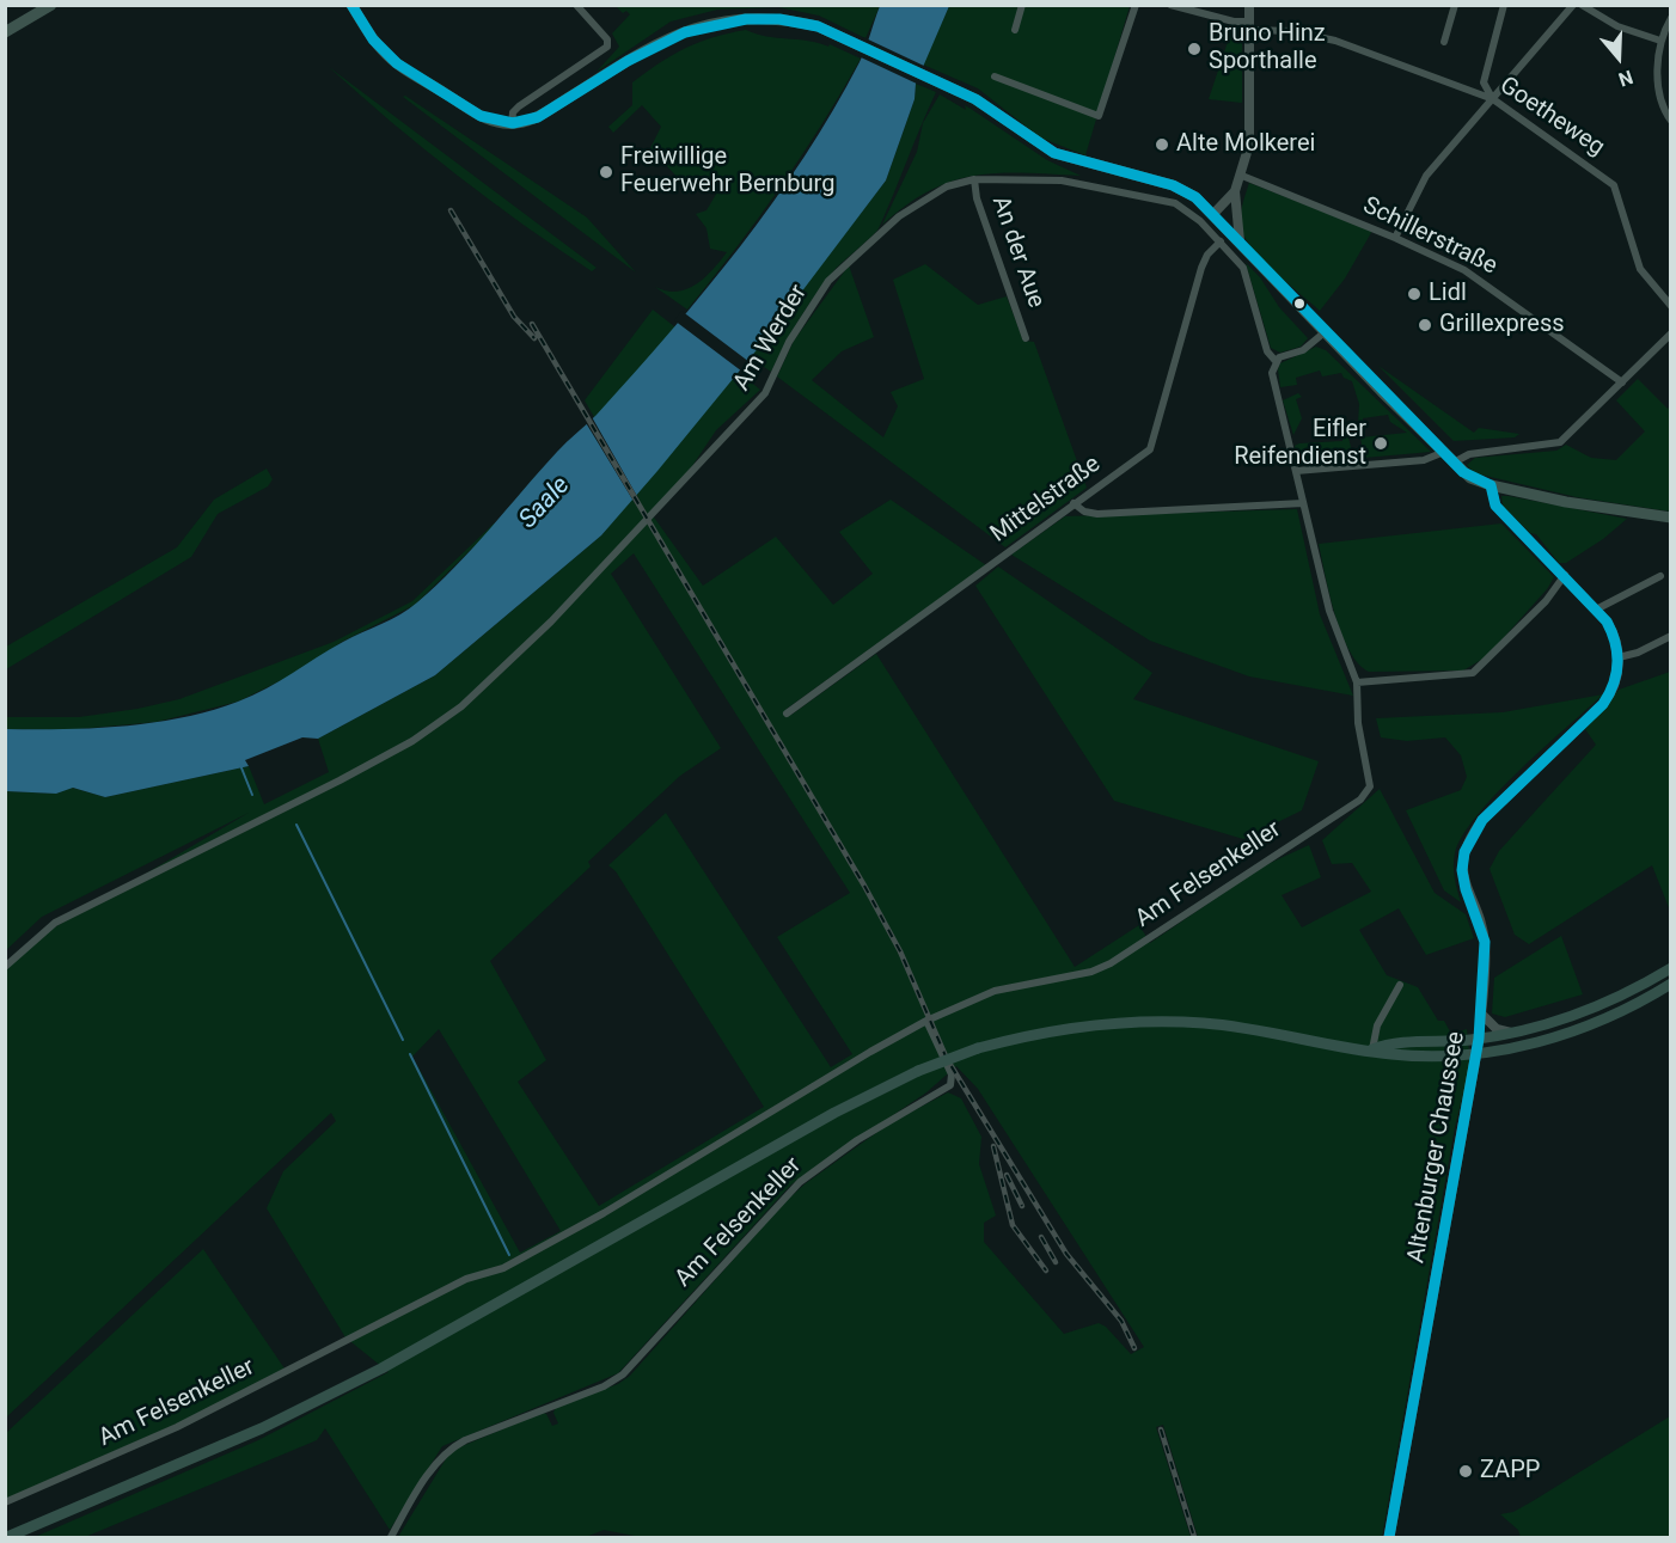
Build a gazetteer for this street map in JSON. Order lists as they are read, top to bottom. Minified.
{"streets":{"main road":["Altenburger Chaussee"],"street":["Goetheweg","Schillerstraße","An der Aue","Am Werder","Mittelstraße","Am Felsenkeller"]},"crossings":[["An der Aue","Am Werder"],["Am Werder","Mittelstraße"]],"water":["Saale"],"places":["Bruno Hinz Sporthalle","Alte Molkerei","Freiwillige Feuerwehr Bernburg","Lidl","Grillexpress","Eifler Reifendienst","ZAPP"],"north":"bottom"}
